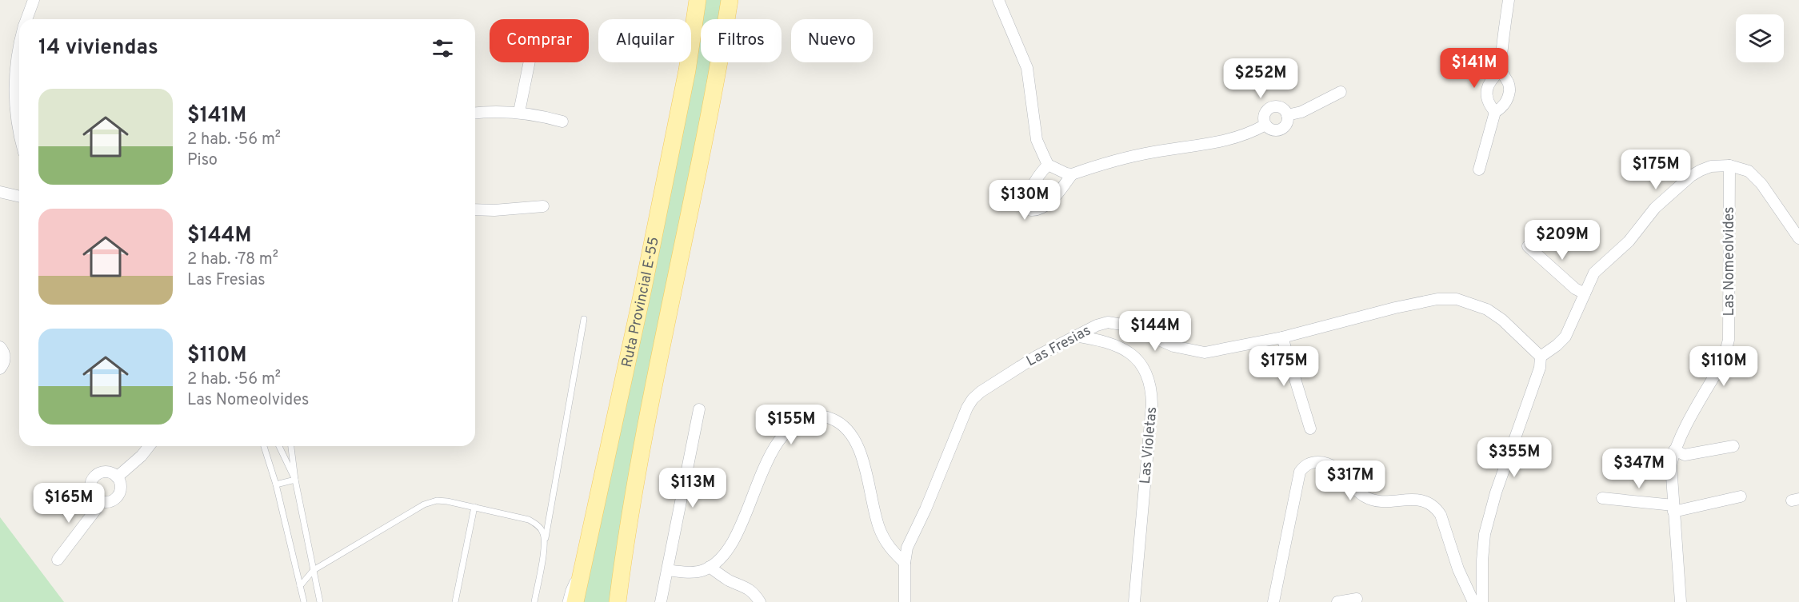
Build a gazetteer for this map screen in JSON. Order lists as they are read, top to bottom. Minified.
{"streets":{"main road":["Ruta Provincial E-55"],"street":["Las Nomeolvides","Las Fresias","Las Violetas"]},"crossings":[["Las Fresias","Las Violetas"]],"page":{"chip":["Comprar","Alquilar","Filtros","Nuevo"],"heading":"14 viviendas","price":["$141M","$252M","$175M","$130M","$209M","$144M","$175M","$110M","$155M","$355M","$347M","$317M","$113M","$165M"],"list":[{"name":"$141M","note":"2 hab. · 56 m² · Piso"},{"name":"$144M","note":"2 hab. · 78 m² · Las Fresias"},{"name":"$110M","note":"2 hab. · 56 m² · Las Nomeolvides"}]}}
